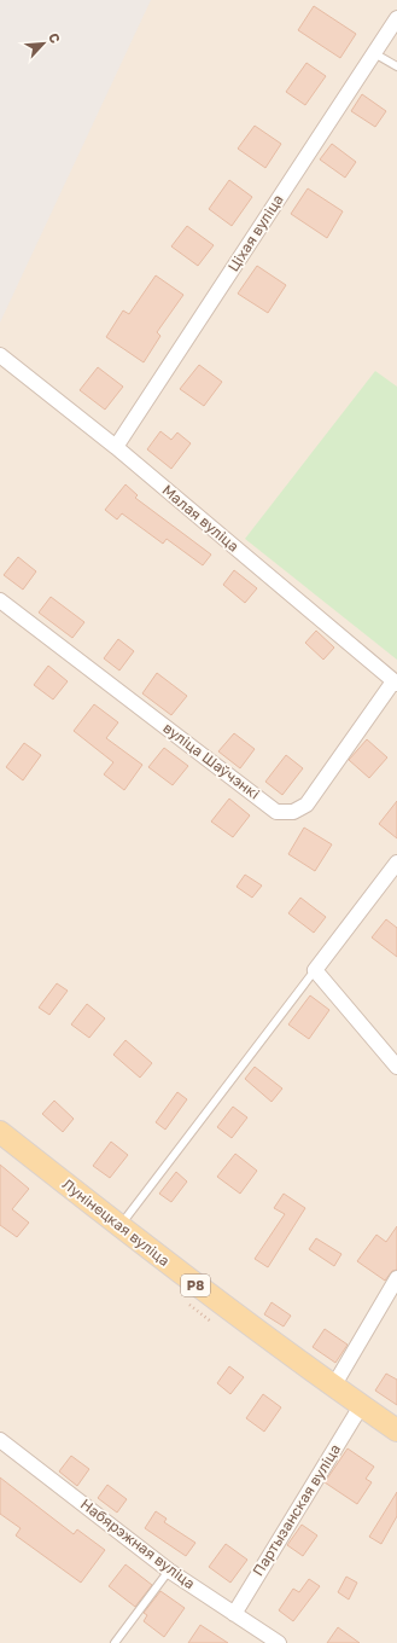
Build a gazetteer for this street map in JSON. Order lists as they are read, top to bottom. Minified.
{"streets":{"main road":["Лунінецкая вуліца","Р8"],"street":["Ціхая вуліца","Малая вуліца","вуліца Шаўчэнкі","Партызанская вуліца","Набярэжная вуліца"]},"crossings":[["Ціхая вуліца","Малая вуліца"],["Малая вуліца","вуліца Шаўчэнкі"],["Лунінецкая вуліца","Партызанская вуліца"],["Партызанская вуліца","Набярэжная вуліца"]],"north":"top right"}
